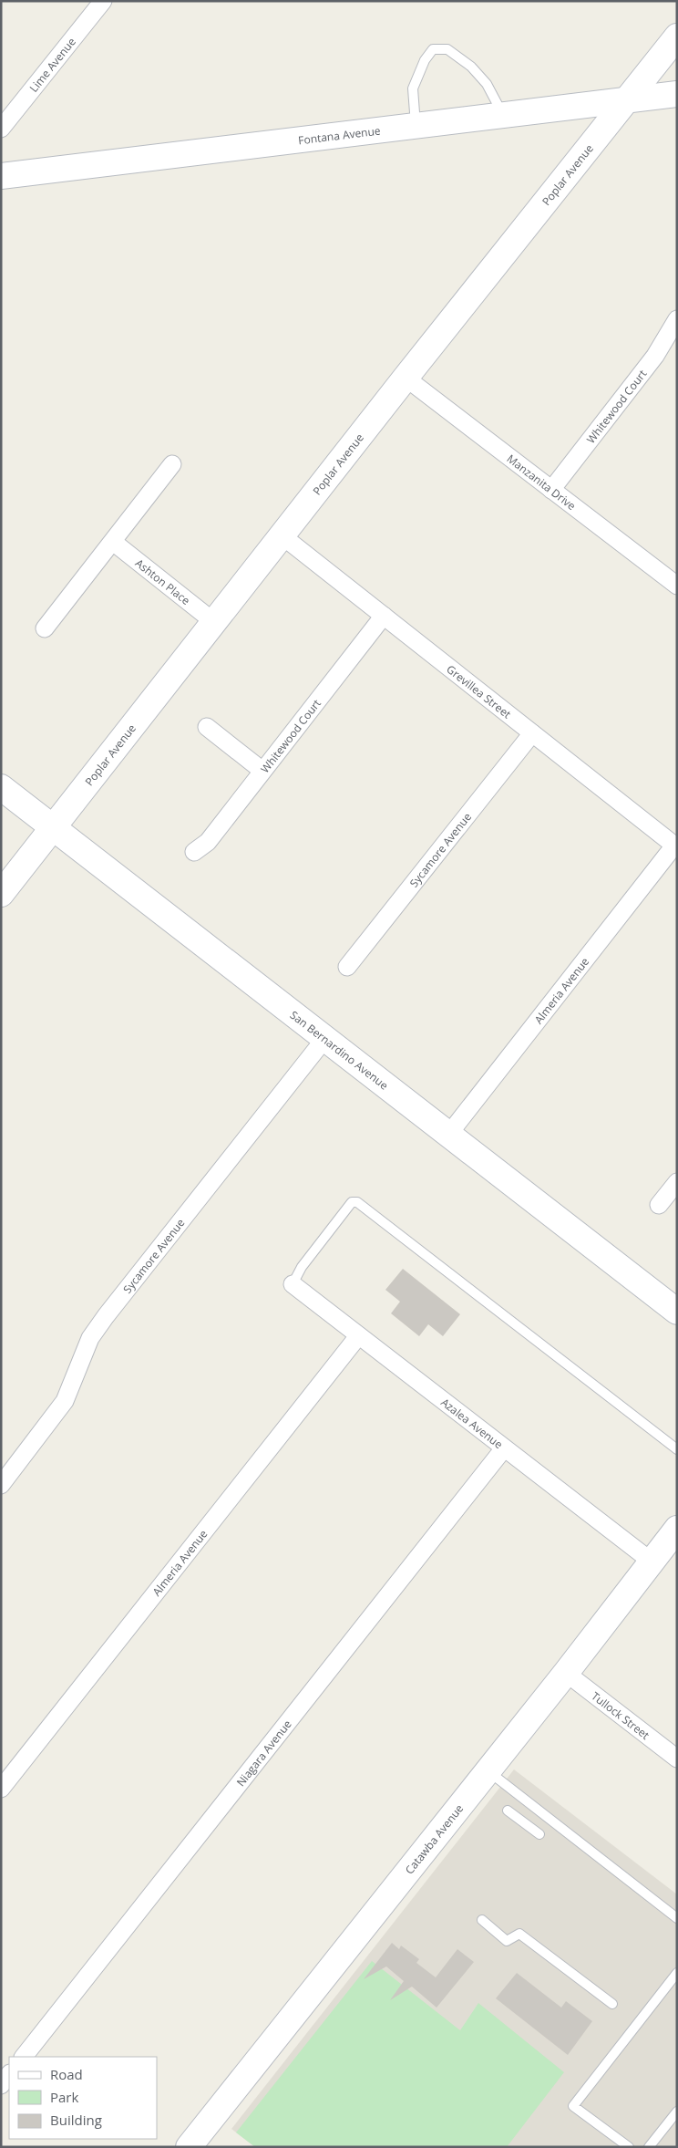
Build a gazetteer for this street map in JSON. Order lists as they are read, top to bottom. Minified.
{"streets":{"street":["Lime Avenue","Fontana Avenue","Poplar Avenue","Whitewood Court","Manzanita Drive","Ashton Place","Grevillea Street","Sycamore Avenue","Almeria Avenue","San Bernardino Avenue","Azalea Avenue","Tullock Street","Niagara Avenue","Catawba Avenue"]},"crossings":[["Fontana Avenue","Poplar Avenue"],["Poplar Avenue","Manzanita Drive"],["Poplar Avenue","Ashton Place"],["Poplar Avenue","Grevillea Street"],["Poplar Avenue","San Bernardino Avenue"],["Whitewood Court","Manzanita Drive"],["Whitewood Court","Grevillea Street"],["Grevillea Street","Sycamore Avenue"],["Grevillea Street","Almeria Avenue"],["Sycamore Avenue","San Bernardino Avenue"],["Almeria Avenue","San Bernardino Avenue"],["Almeria Avenue","Azalea Avenue"],["Azalea Avenue","Niagara Avenue"],["Azalea Avenue","Catawba Avenue"],["Tullock Street","Catawba Avenue"]],"legend":["Road","Park","Building"]}
